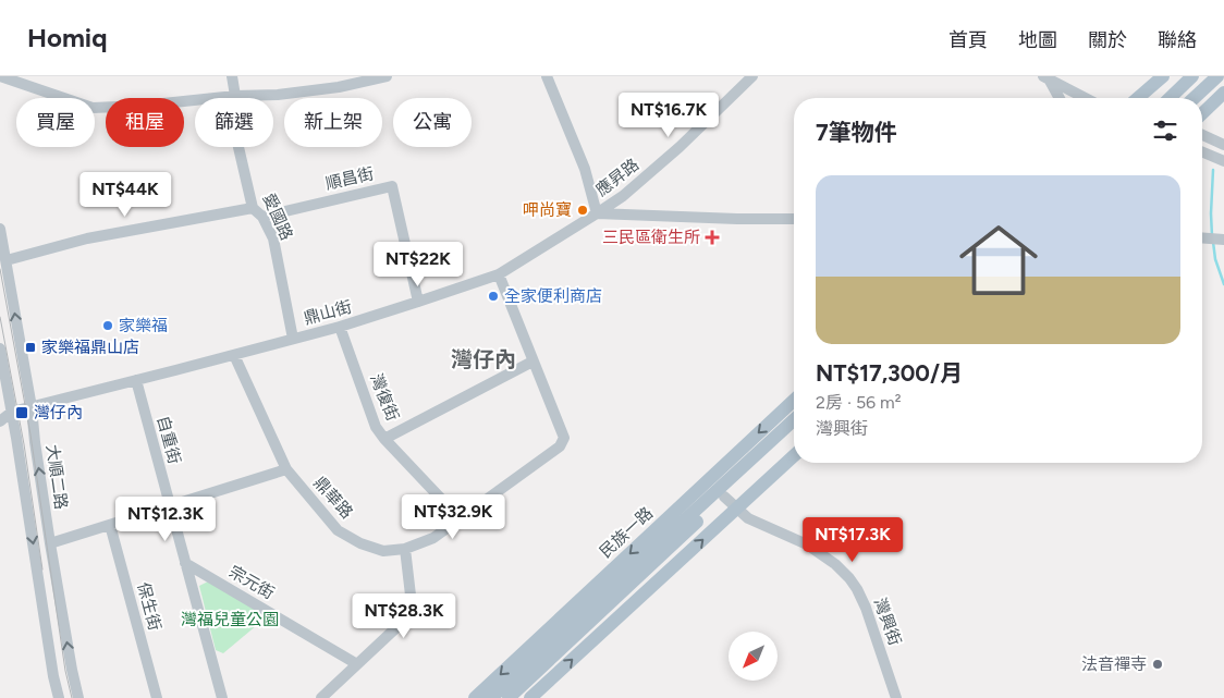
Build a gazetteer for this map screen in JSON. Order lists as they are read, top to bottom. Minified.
{"streets":{"main road":["民族一路"],"street":["應昇路","順昌街","愛國路","鼎山街","灣復街","自重街","大順二路","鼎華路","宗元街","保生街","灣興街"]},"crossings":[["應昇路","鼎山街"],["順昌街","愛國路"],["順昌街","鼎山街"],["愛國路","鼎山街"],["鼎山街","灣復街"],["鼎山街","自重街"],["鼎山街","大順二路"],["鼎山街","鼎華路"],["灣復街","鼎華路"],["自重街","宗元街"]],"districts":["灣仔內"],"parks":["灣福兒童公園"],"places":{"other":["呷尚寶","全家便利商店","家樂福","法音禪寺"],"health":["三民區衛生所"],"transit":["家樂福鼎山店","灣仔內"]},"north":"bottom left","page":{"header":"Homiq","nav":["首頁","地圖","關於","聯絡"],"price":["NT$16.7K","NT$44K","NT$22K","NT$32.9K","NT$12.3K","NT$17.3K","NT$28.3K"],"chip":["買屋","租屋","篩選","新上架","公寓"],"heading":"7筆物件","list":[{"name":"NT$17,300/月","note":"2房 · 56 m² · 灣興街"}]}}
